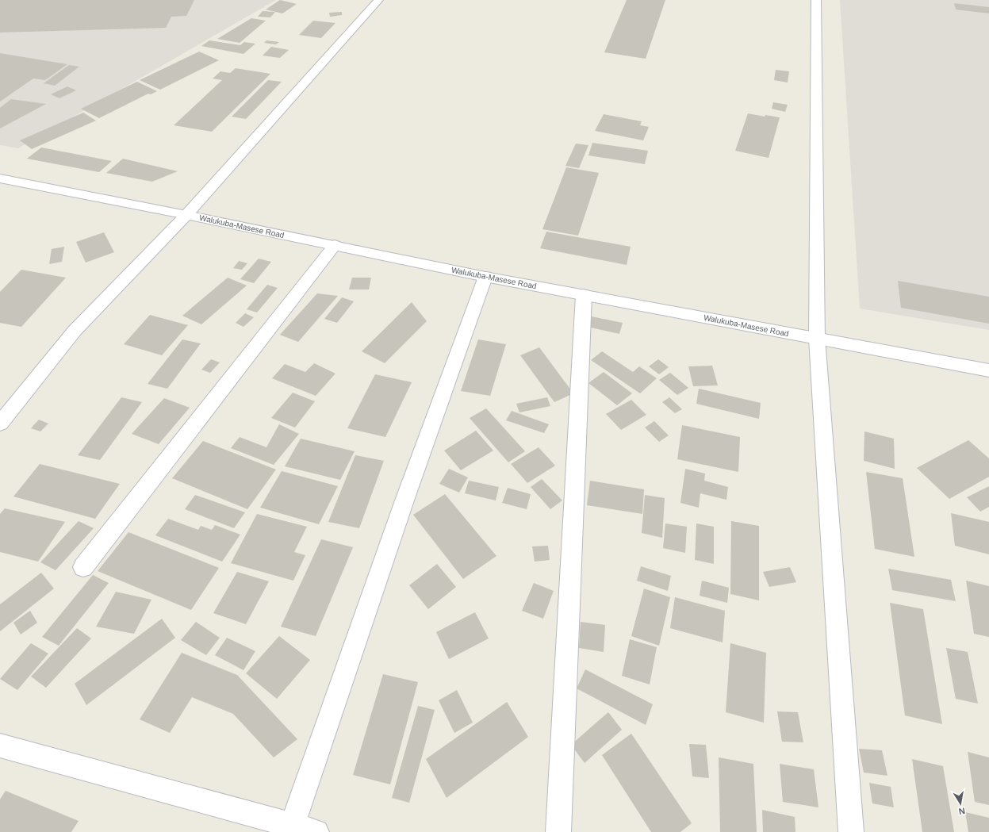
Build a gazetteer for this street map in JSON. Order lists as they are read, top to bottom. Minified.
{"streets":{"street":["Walukuba-Masese Road"]},"north":"bottom"}
